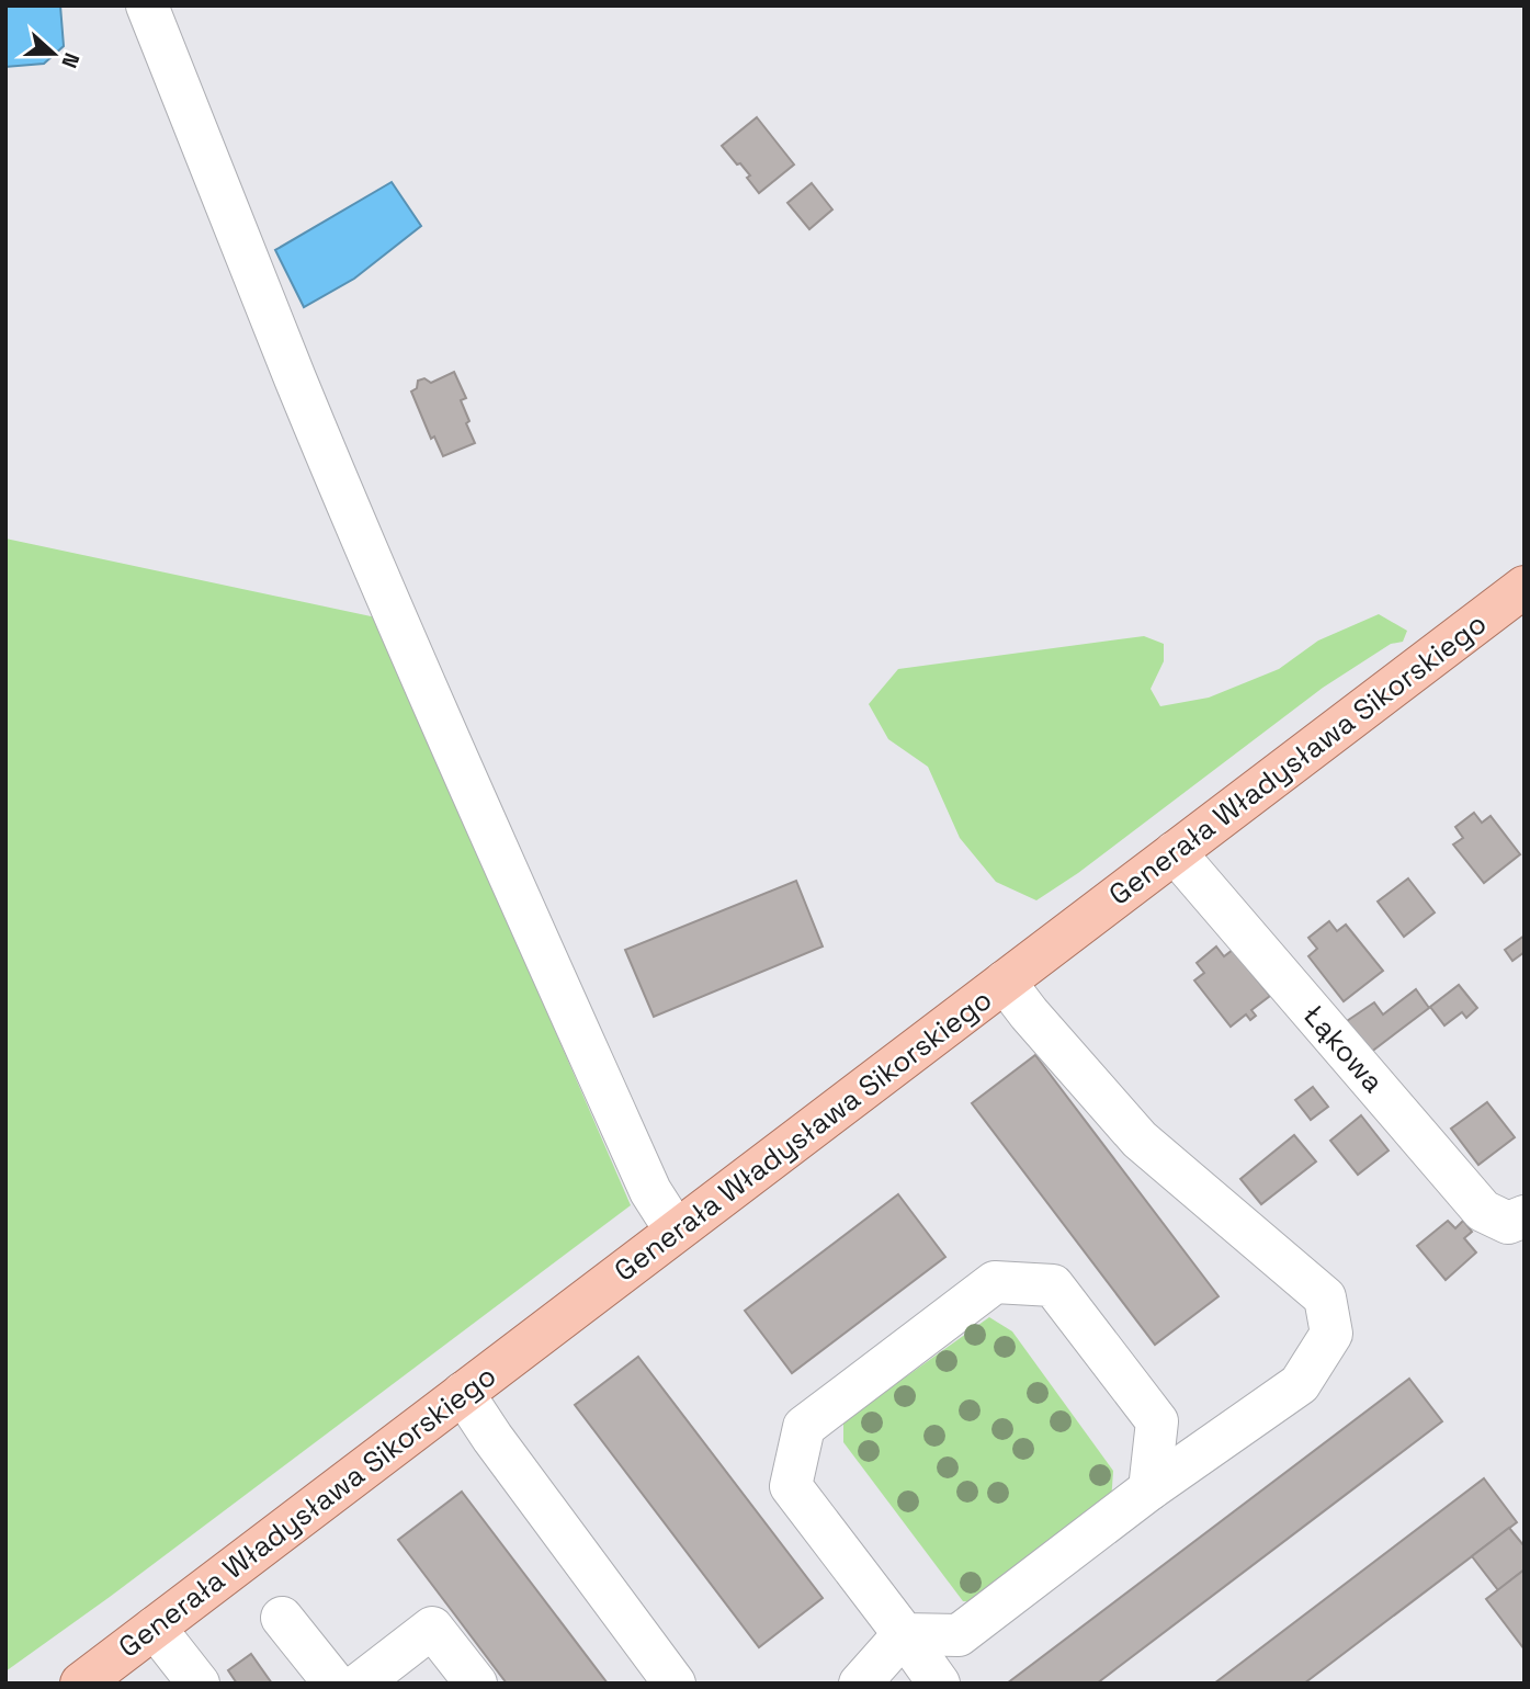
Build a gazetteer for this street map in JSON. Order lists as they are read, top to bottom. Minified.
{"streets":{"main road":["Generała Władysława Sikorskiego"],"street":["Łąkowa"]},"crossings":[["Generała Władysława Sikorskiego","Łąkowa"]],"north":"right"}
